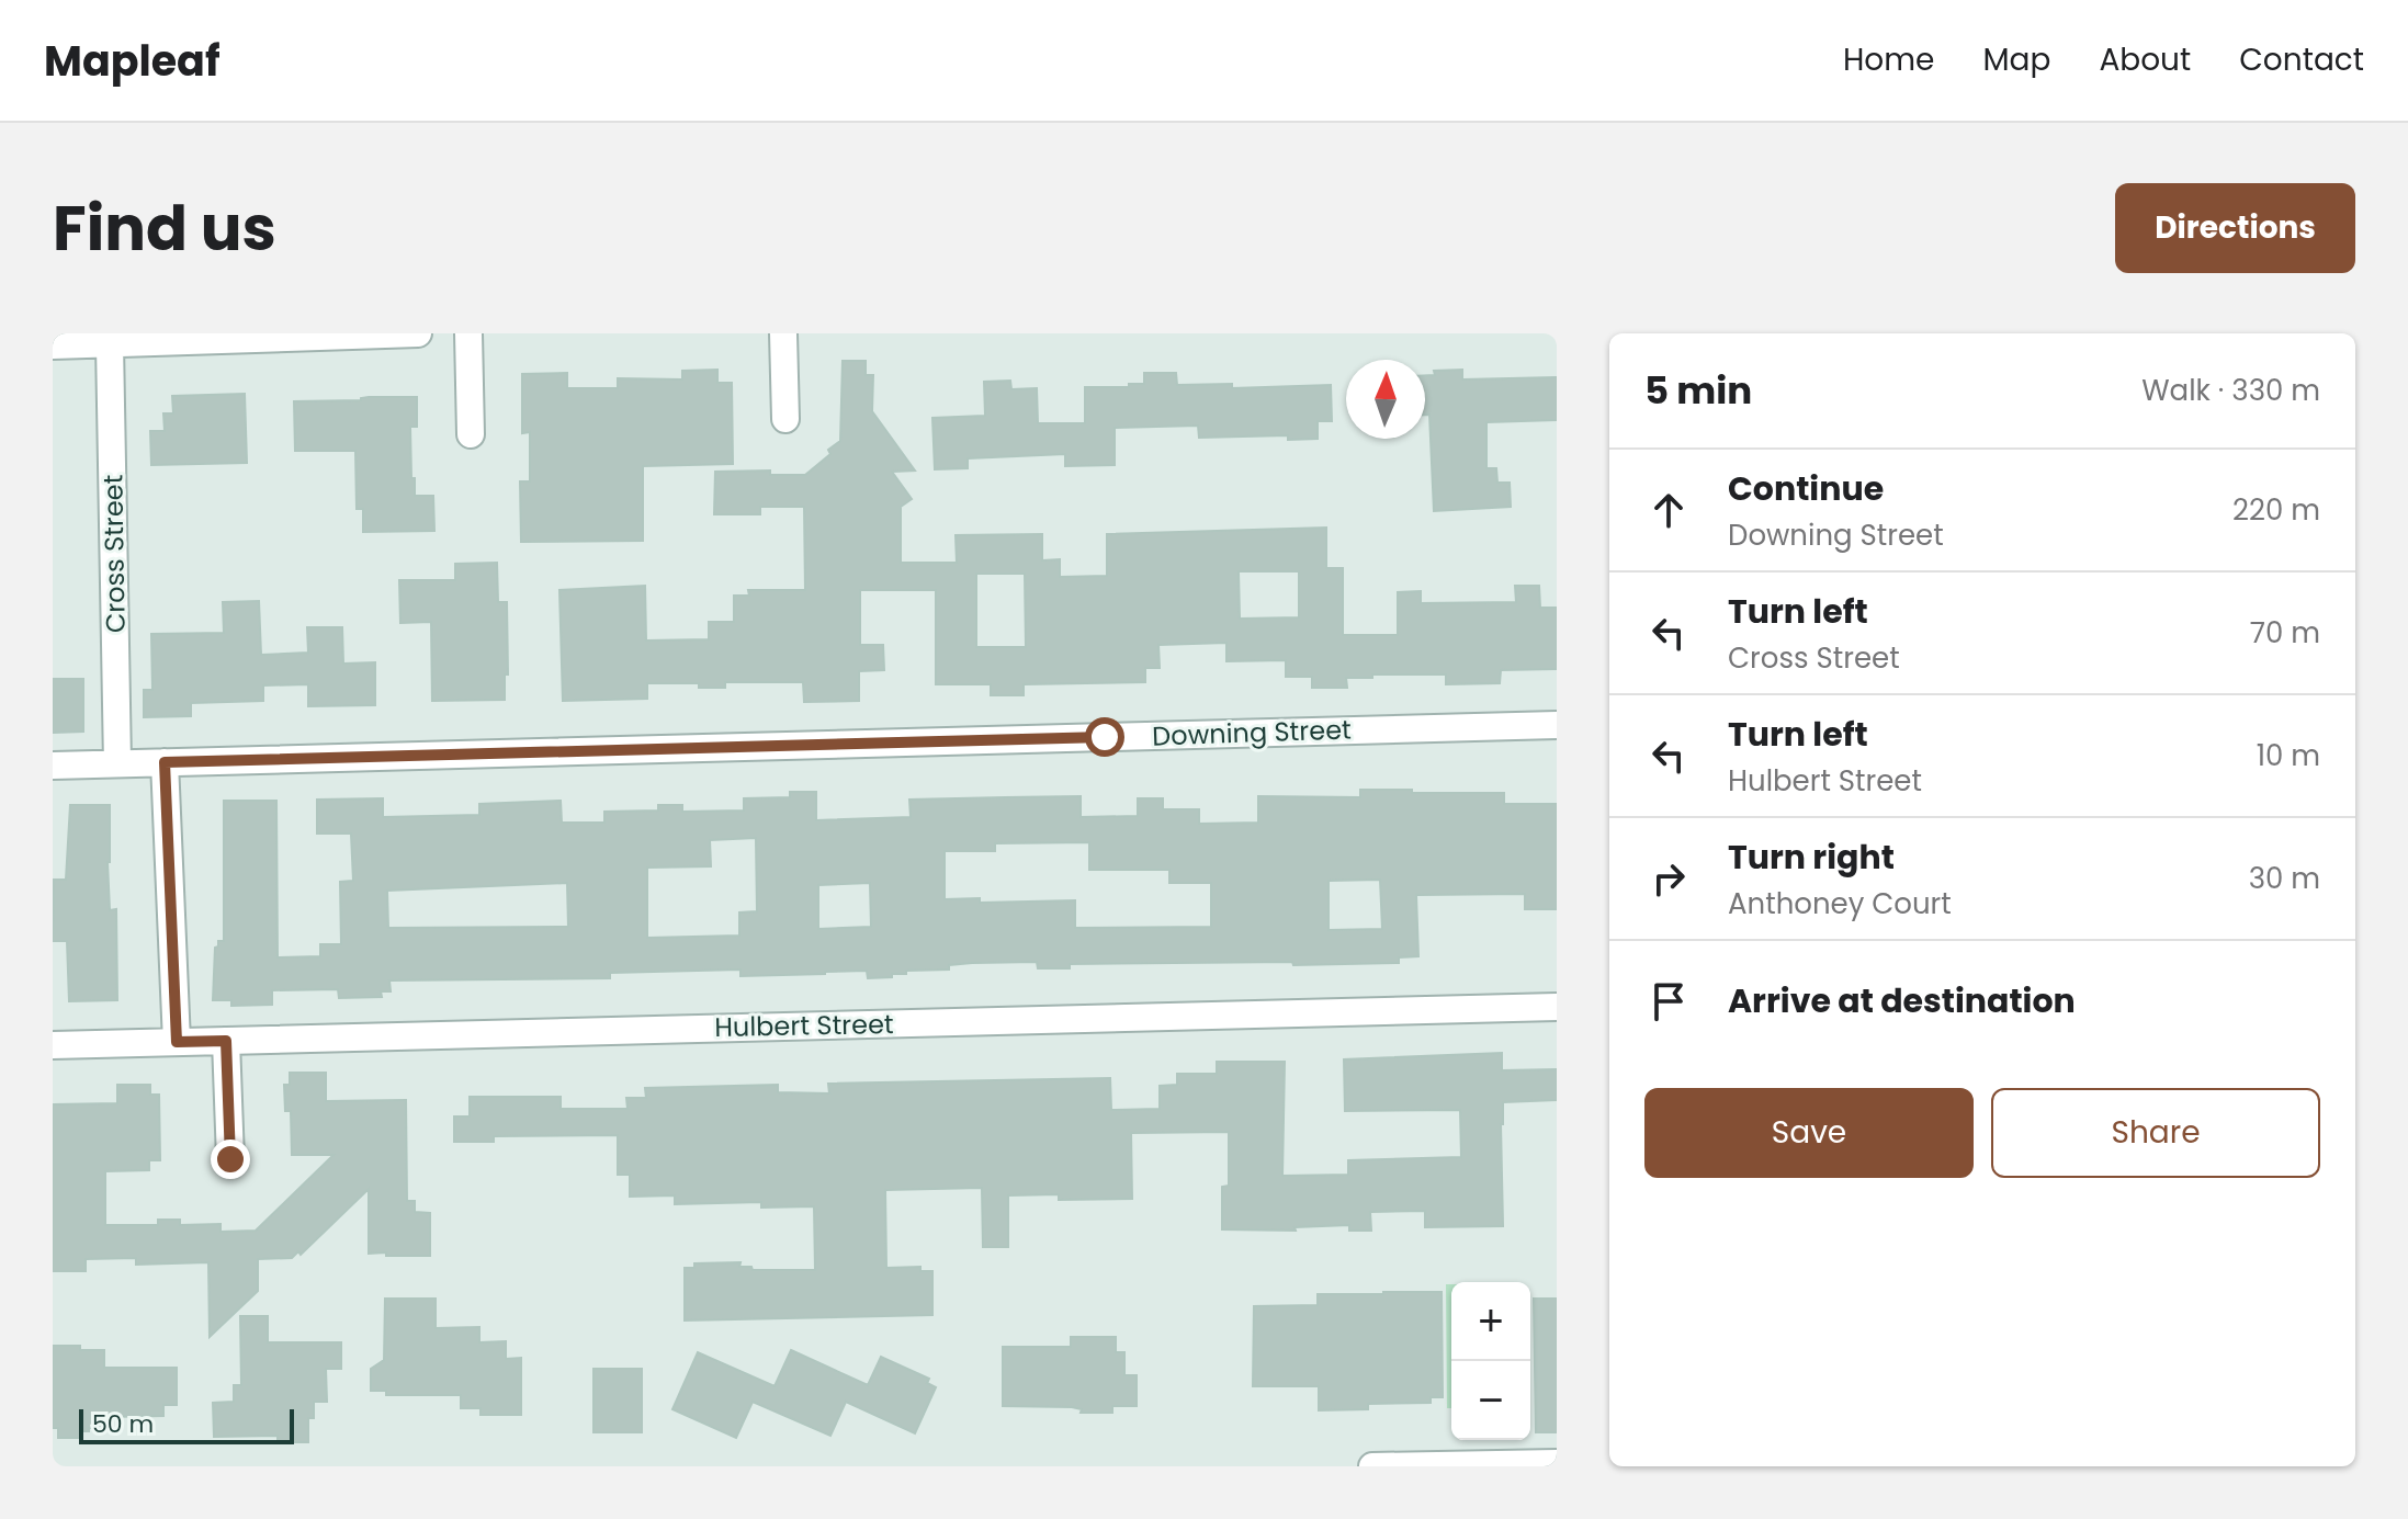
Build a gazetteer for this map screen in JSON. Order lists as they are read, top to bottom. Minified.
{"streets":{"street":["Cross Street","Downing Street","Hulbert Street"]},"crossings":[["Cross Street","Downing Street"]],"scale_bar":"50 m","north":"top","page":{"header":"Mapleaf","nav":["Home","Map","About","Contact"],"title":"Find us","buttons":["Directions",["Save","Share"]],"heading":["5 min","Walk · 330 m"],"list":[["Continue","Downing Street","220 m"],["Turn left","Cross Street","70 m"],["Turn left","Hulbert Street","10 m"],["Turn right","Anthoney Court","30 m"],"Arrive at destination"],"map_buttons":["+","−"],"scale":"50 m"}}
